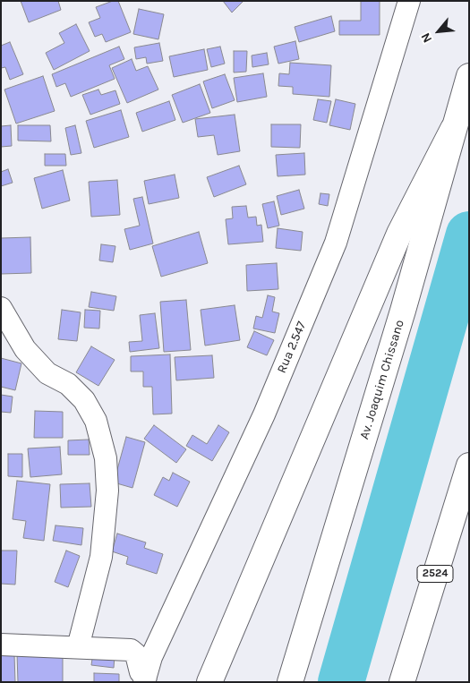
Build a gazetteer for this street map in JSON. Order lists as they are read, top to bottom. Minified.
{"streets":{"main road":["Av. Joaquim Chissano","2524"],"street":["Rua 2.547"]},"north":"bottom left"}
